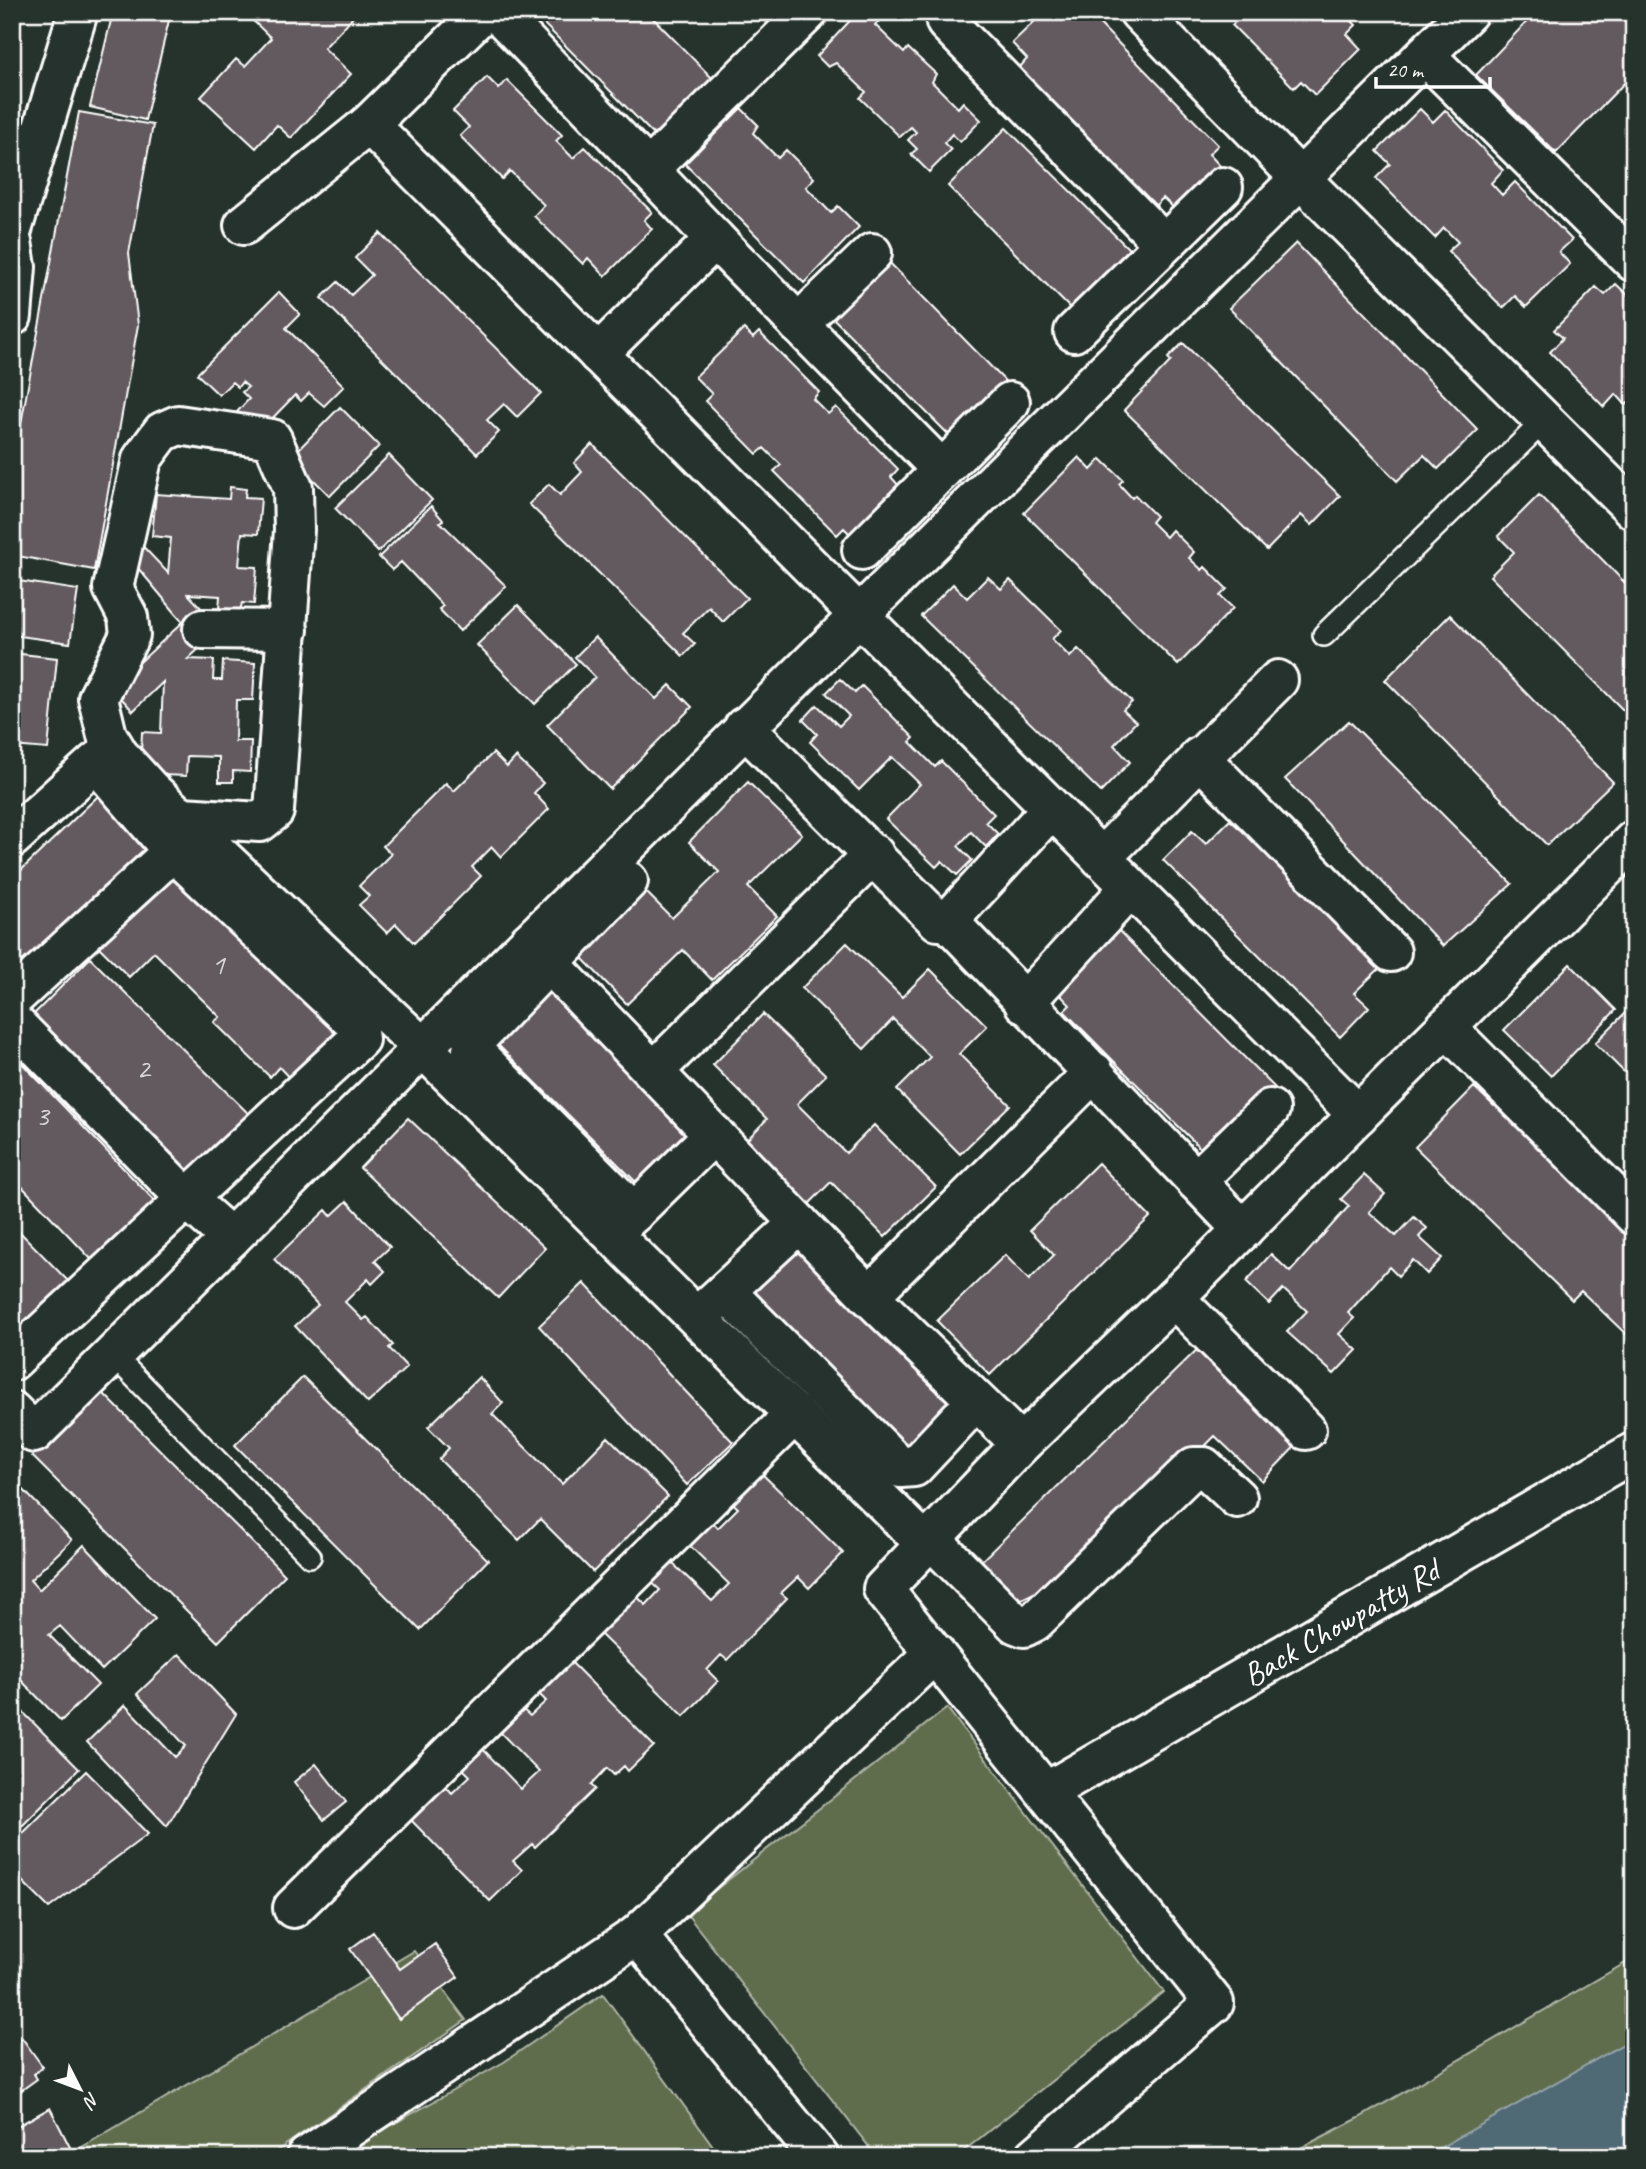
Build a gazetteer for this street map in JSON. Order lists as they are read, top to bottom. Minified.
{"streets":{"street":["Back Chowpatty Rd"]},"house_numbers":["1","2","3"],"scale_bar":"20 m","north":"bottom right"}
